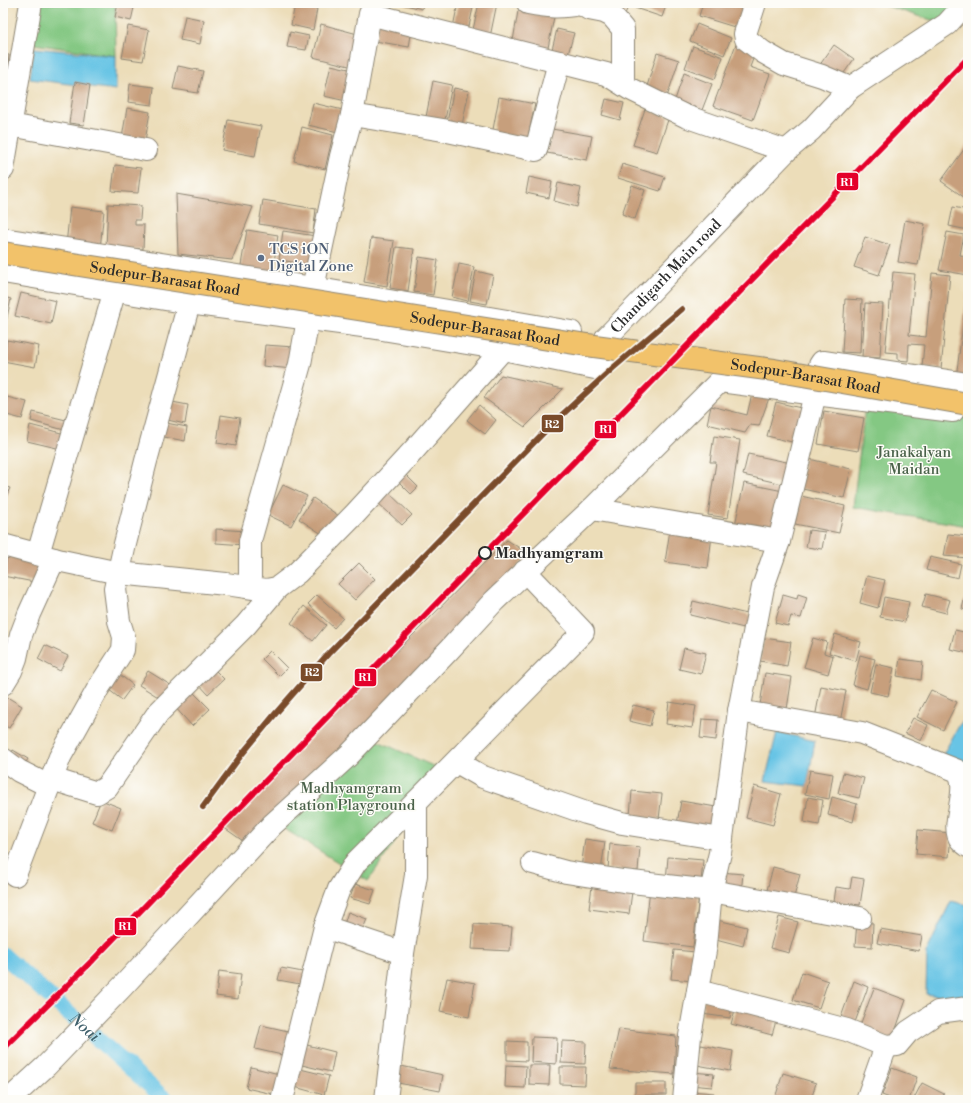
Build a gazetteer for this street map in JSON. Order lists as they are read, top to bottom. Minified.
{"streets":{"main road":["Sodepur-Barasat Road"],"street":["Chandigarh Main road"]},"water":["Noai"],"parks":["Janakalyan Maidan","Madhyamgram station Playground"],"places":["TCS iON Digital Zone","Madhyamgram"],"lines":["transit line R1","transit line R2"]}
